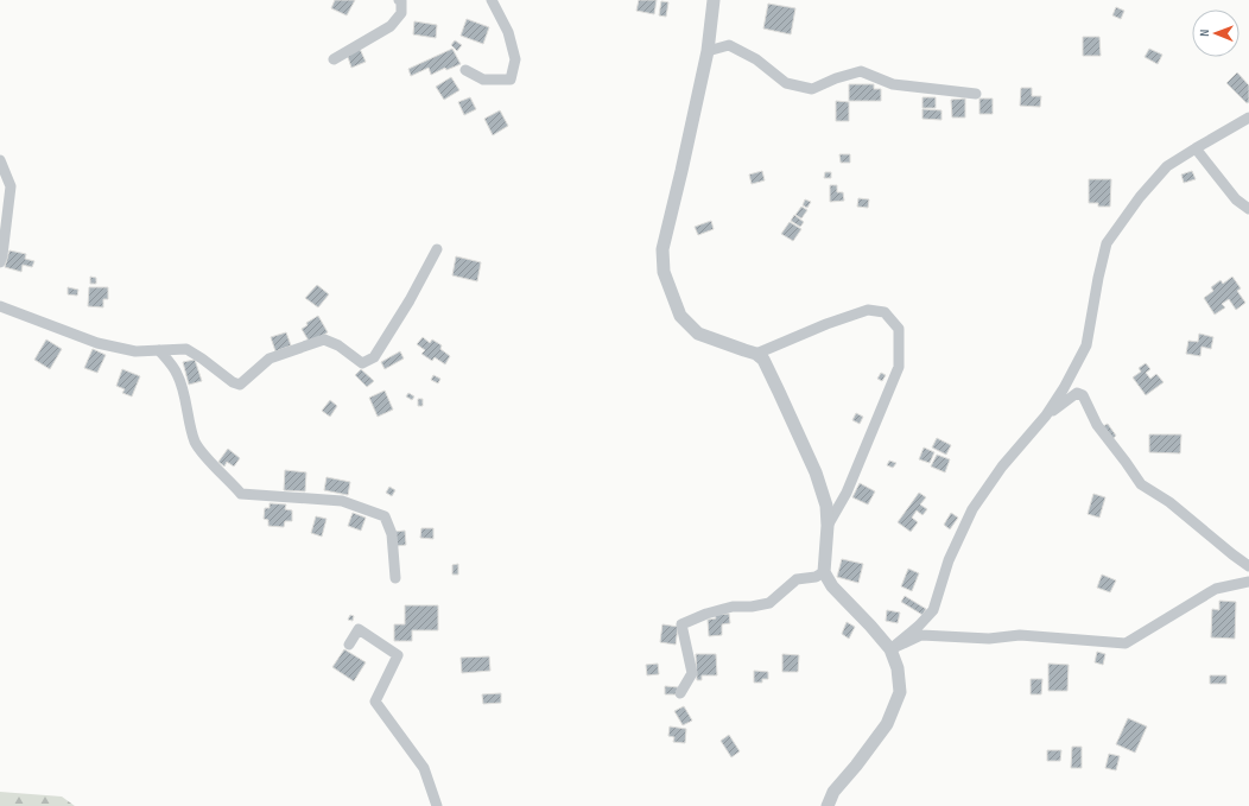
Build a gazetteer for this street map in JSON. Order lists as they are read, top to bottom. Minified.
{"north":"left"}
